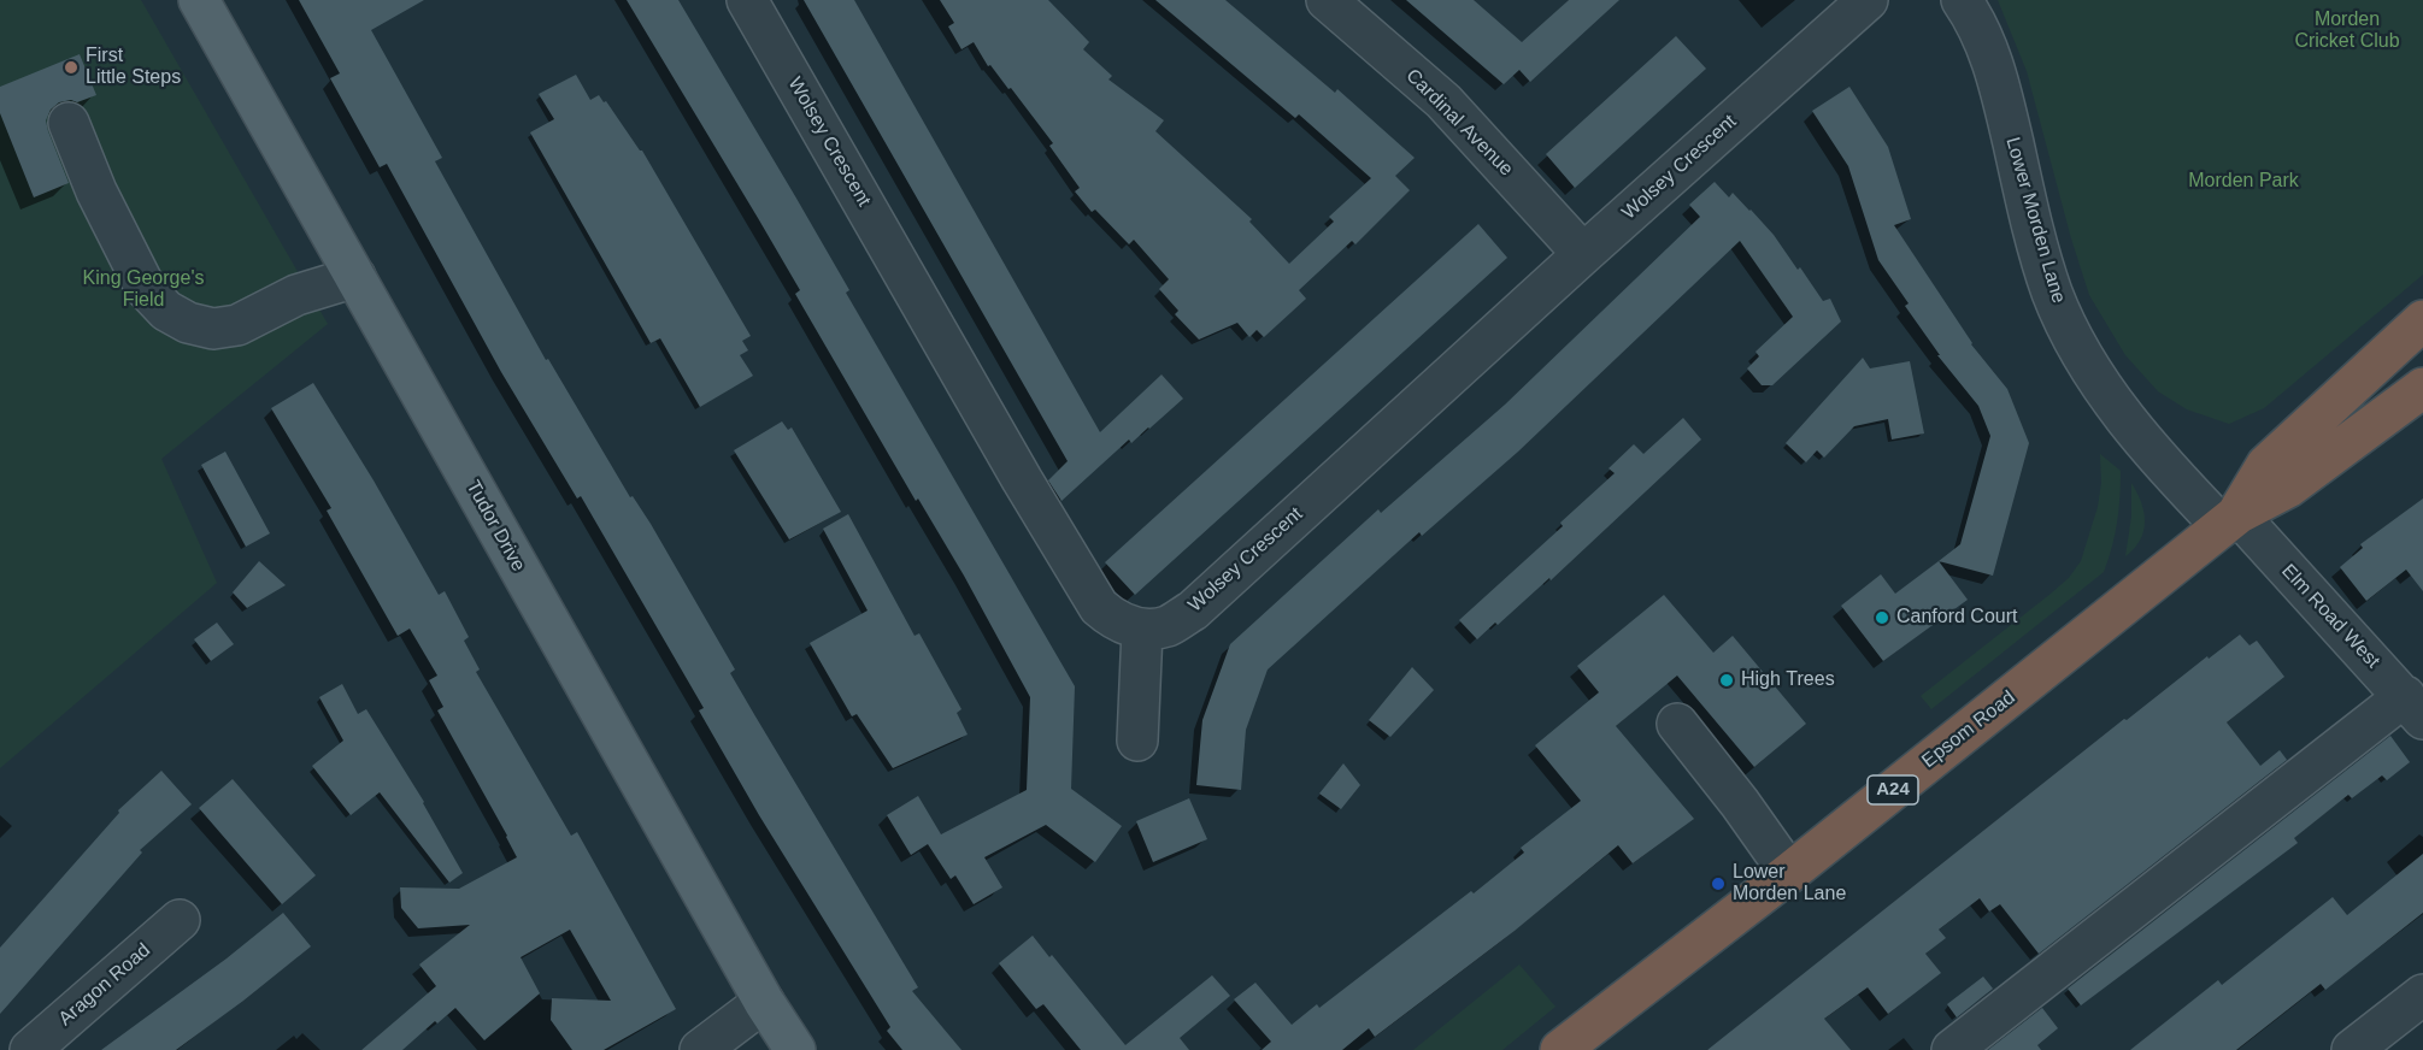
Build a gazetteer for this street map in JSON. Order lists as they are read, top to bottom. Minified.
{"streets":{"highway":["Epsom Road","A24"],"main road":["Tudor Drive"],"street":["Cardinal Avenue","Wolsey Crescent","Lower Morden Lane","Elm Road West","Aragon Road"]},"crossings":[["Cardinal Avenue","Wolsey Crescent"],["Lower Morden Lane","Elm Road West"],["Lower Morden Lane","Epsom Road"],["Elm Road West","Epsom Road"]],"parks":["Morden Cricket Club","Morden Park","King George's Field"],"places":["First Little Steps","Canford Court","High Trees","Lower Morden Lane"]}
